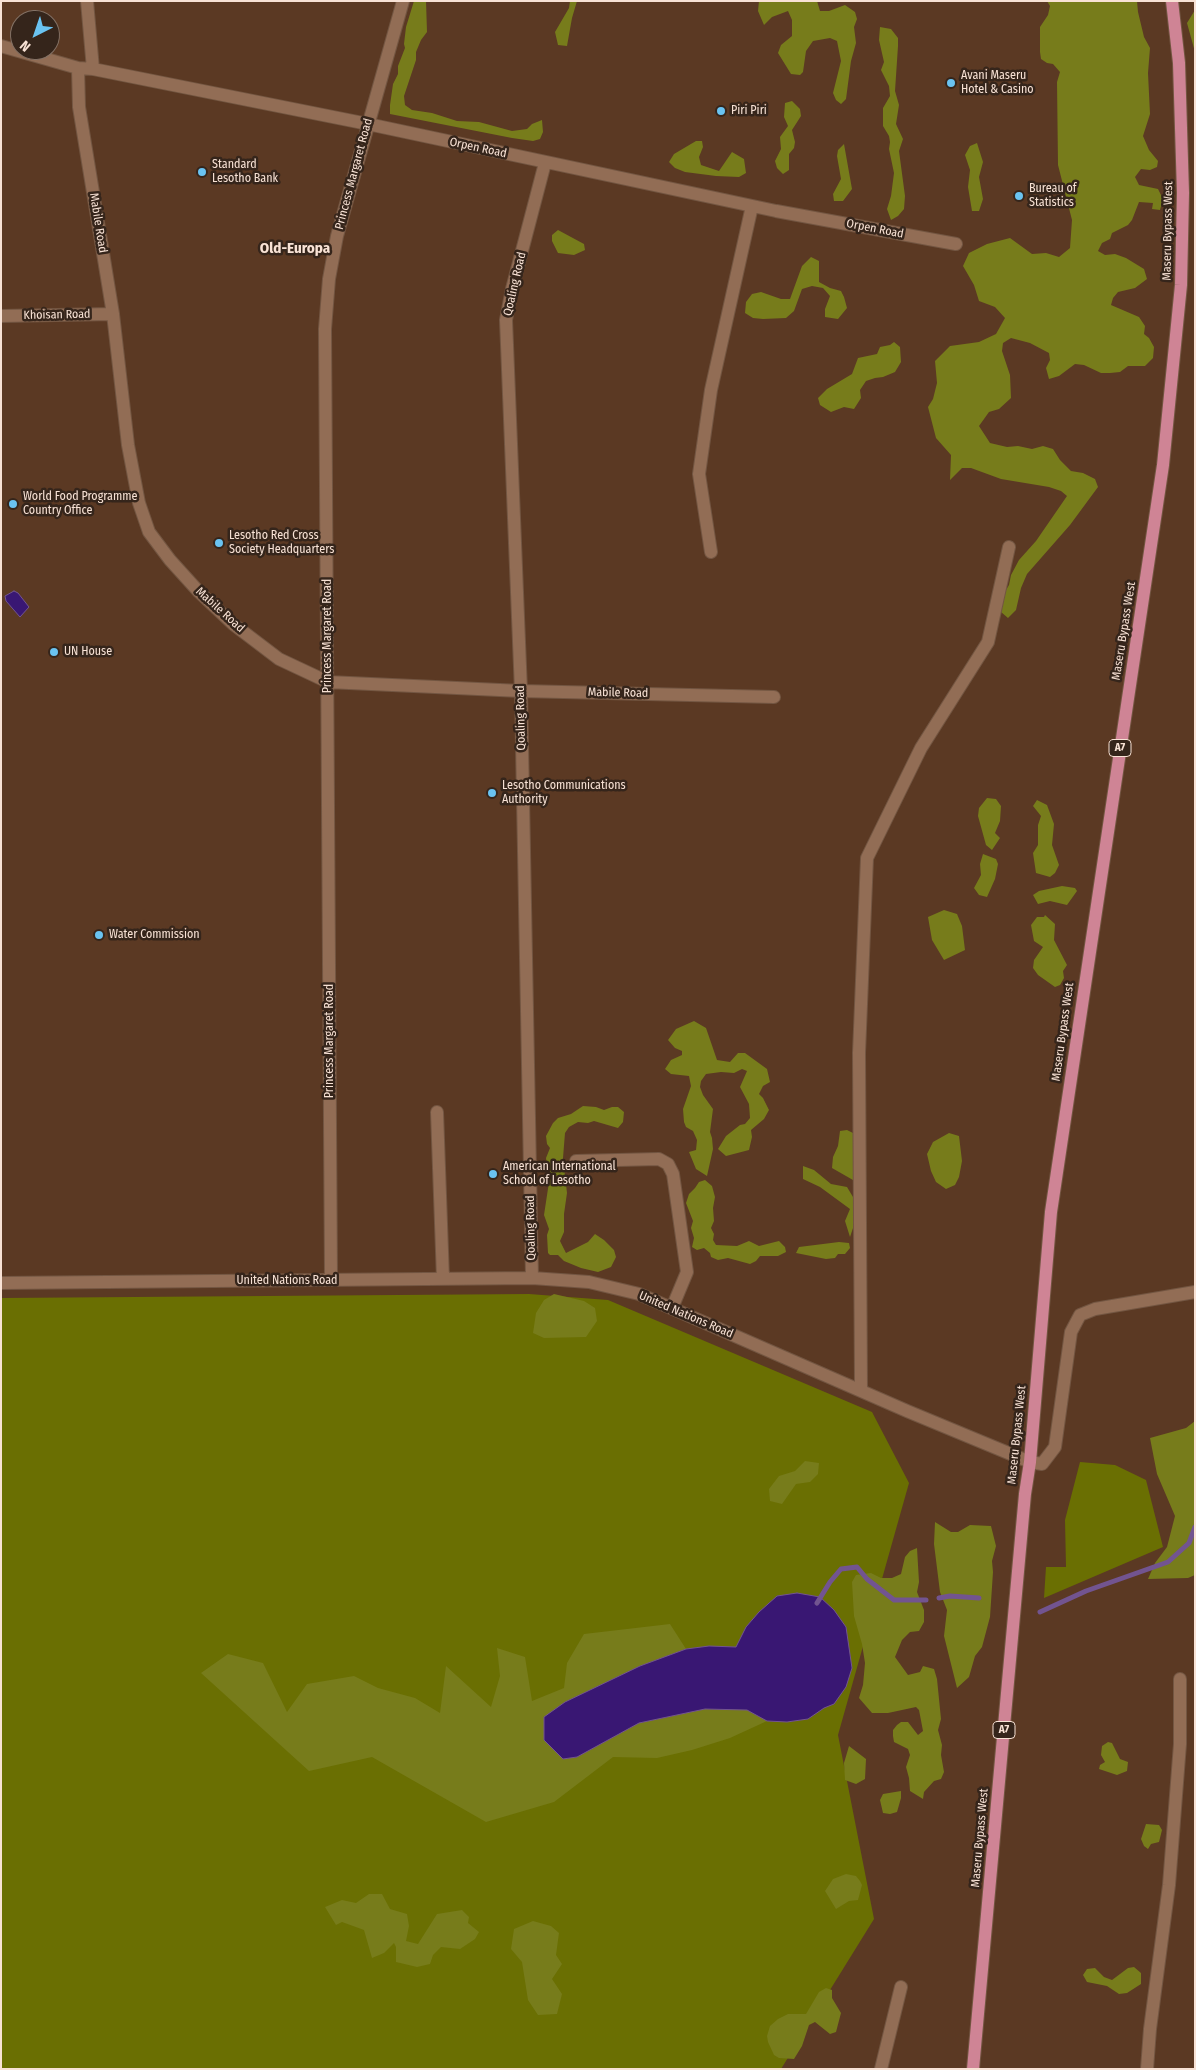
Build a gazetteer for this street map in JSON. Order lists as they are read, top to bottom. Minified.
{"streets":{"main road":["Maseru Bypass West","A7"],"street":["Orpen Road","Princess Margaret Road","Mabile Road","Qoaling Road","Khoisan Road","United Nations Road"]},"crossings":[["Orpen Road","Princess Margaret Road"],["Orpen Road","Mabile Road"],["Orpen Road","Qoaling Road"],["Princess Margaret Road","Mabile Road"],["Princess Margaret Road","United Nations Road"],["Mabile Road","Qoaling Road"],["Mabile Road","Khoisan Road"],["Maseru Bypass West","United Nations Road"],["Qoaling Road","United Nations Road"]],"districts":["Old-Europa"],"places":["Avani Maseru Hotel & Casino","Piri Piri","Standard Lesotho Bank","Bureau of Statistics","World Food Programme Country Office","Lesotho Red Cross Society Headquarters","UN House","Lesotho Communications Authority","Water Commission","American International School of Lesotho"],"north":"bottom left"}
